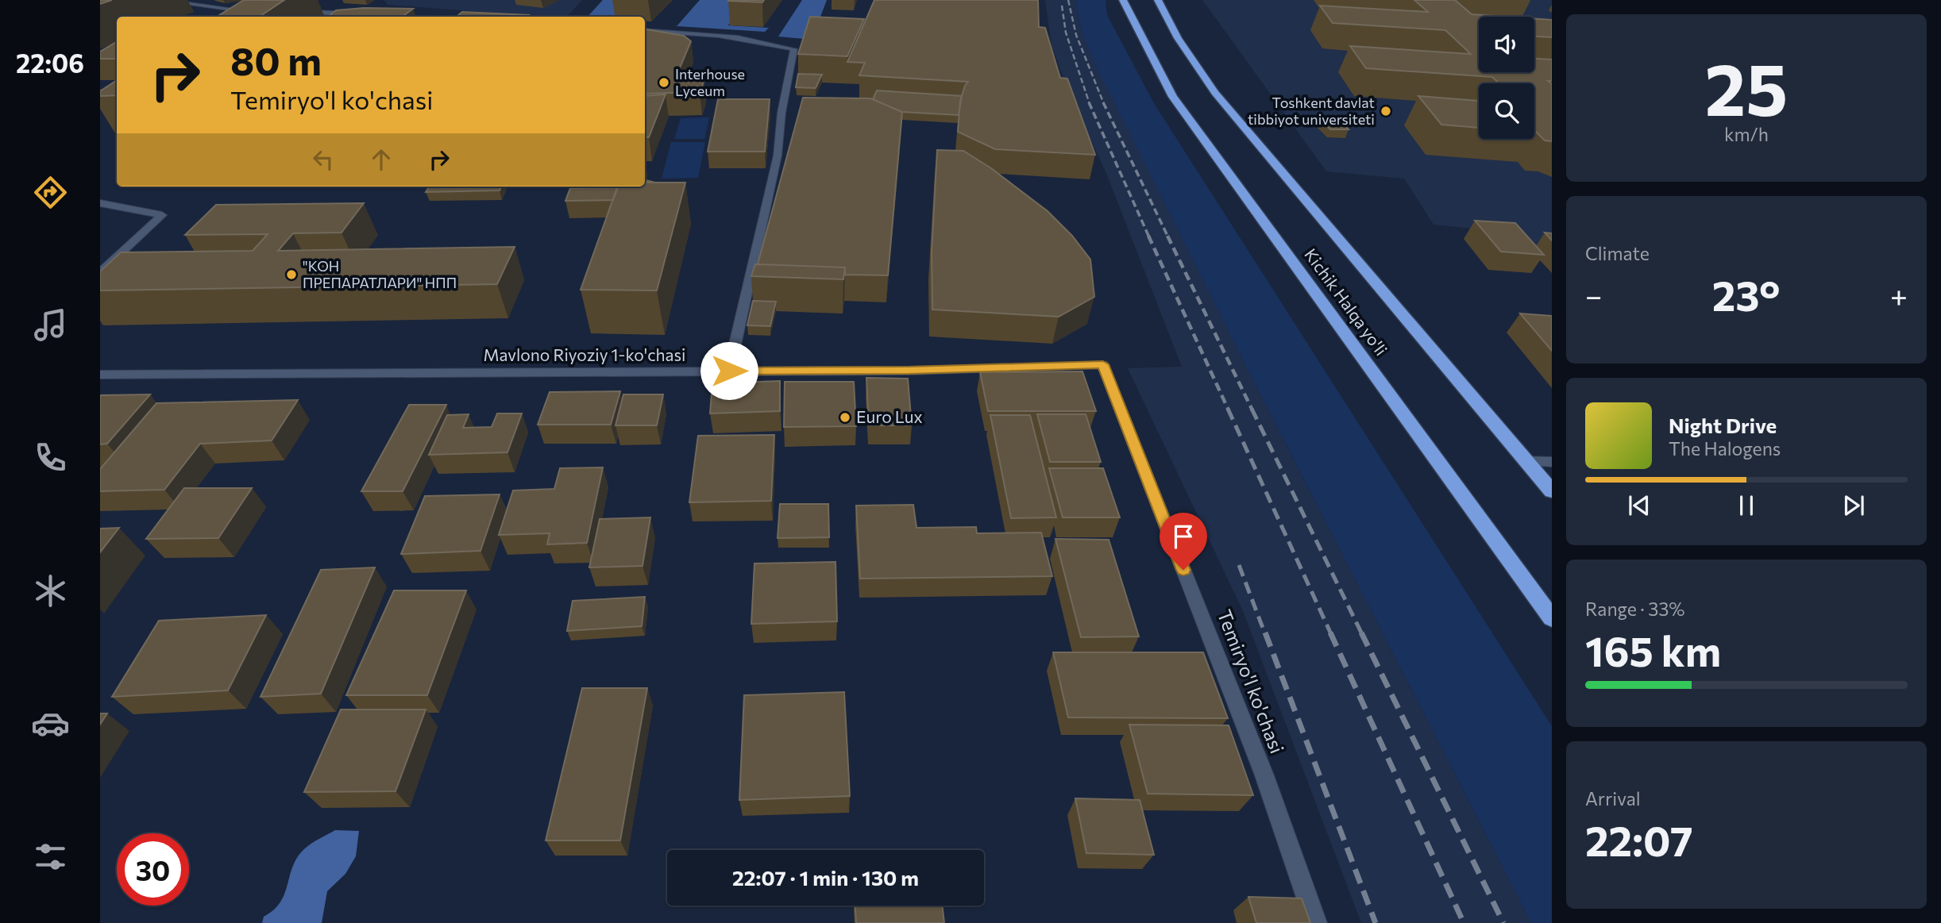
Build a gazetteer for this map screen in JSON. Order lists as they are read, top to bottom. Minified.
{"streets":{"highway":["Kichik Halqa yo'li"],"street":["Mavlono Riyoziy 1-ko'chasi","Temiryo'l ko'chasi"]},"crossings":[["Mavlono Riyoziy 1-ko'chasi","Temiryo'l ko'chasi"]],"places":["Interhouse Lyceum","Toshkent davlat tibbiyot universiteti","\"КОН ПРЕПАРАТЛАРИ\" НПП","Euro Lux"],"page":{"tabs":"22:06","tile":[["25","km/h"],"Climate",["Range · 33%","165 km"],["Arrival","22:07"]],"turn":["80 m","Temiryo'l ko'chasi"],"heat":["−","23°","+"],"song":["Night Drive","The Halogens"],"limit":"30","trip":"22:07 · 1 min · 130 m"}}
